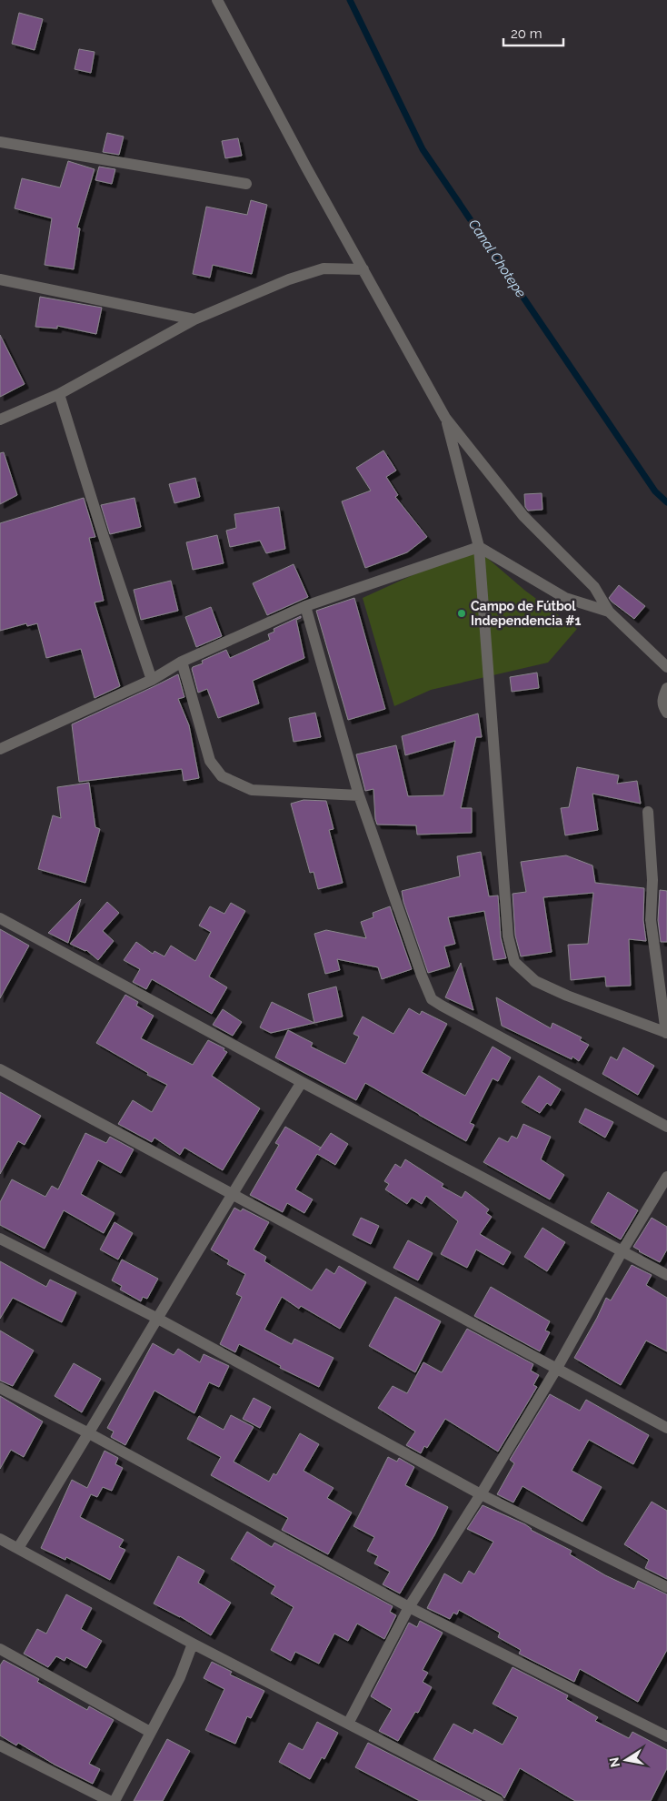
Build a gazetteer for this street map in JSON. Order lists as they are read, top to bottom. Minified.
{"water":["Canal Chotepe"],"places":["Campo de Fútbol Independencia #1"],"scale_bar":"20 m","north":"left"}
